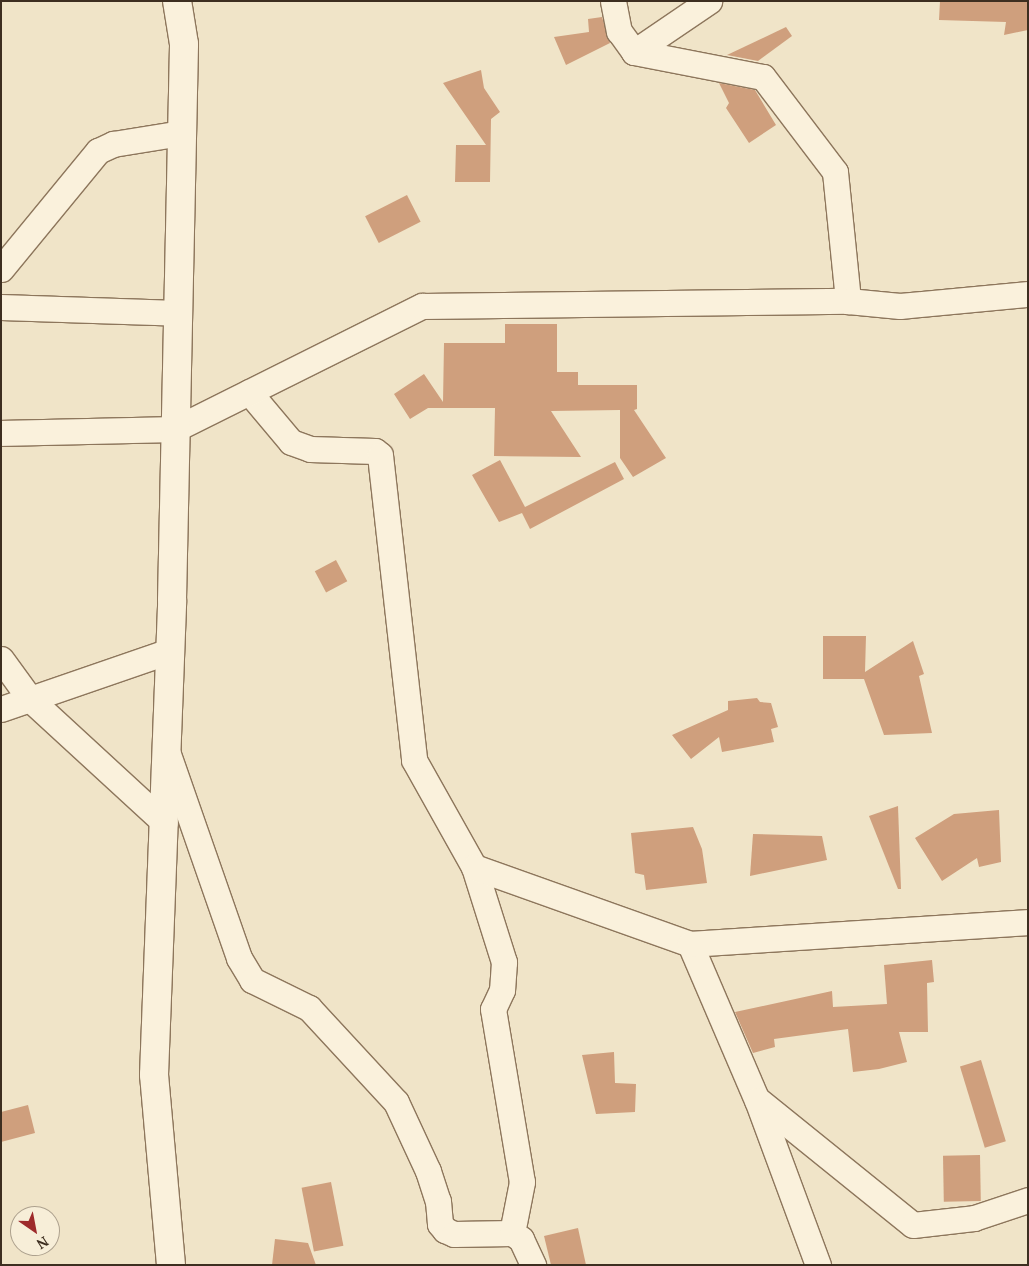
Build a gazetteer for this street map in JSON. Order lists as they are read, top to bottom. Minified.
{"north":"bottom right"}
